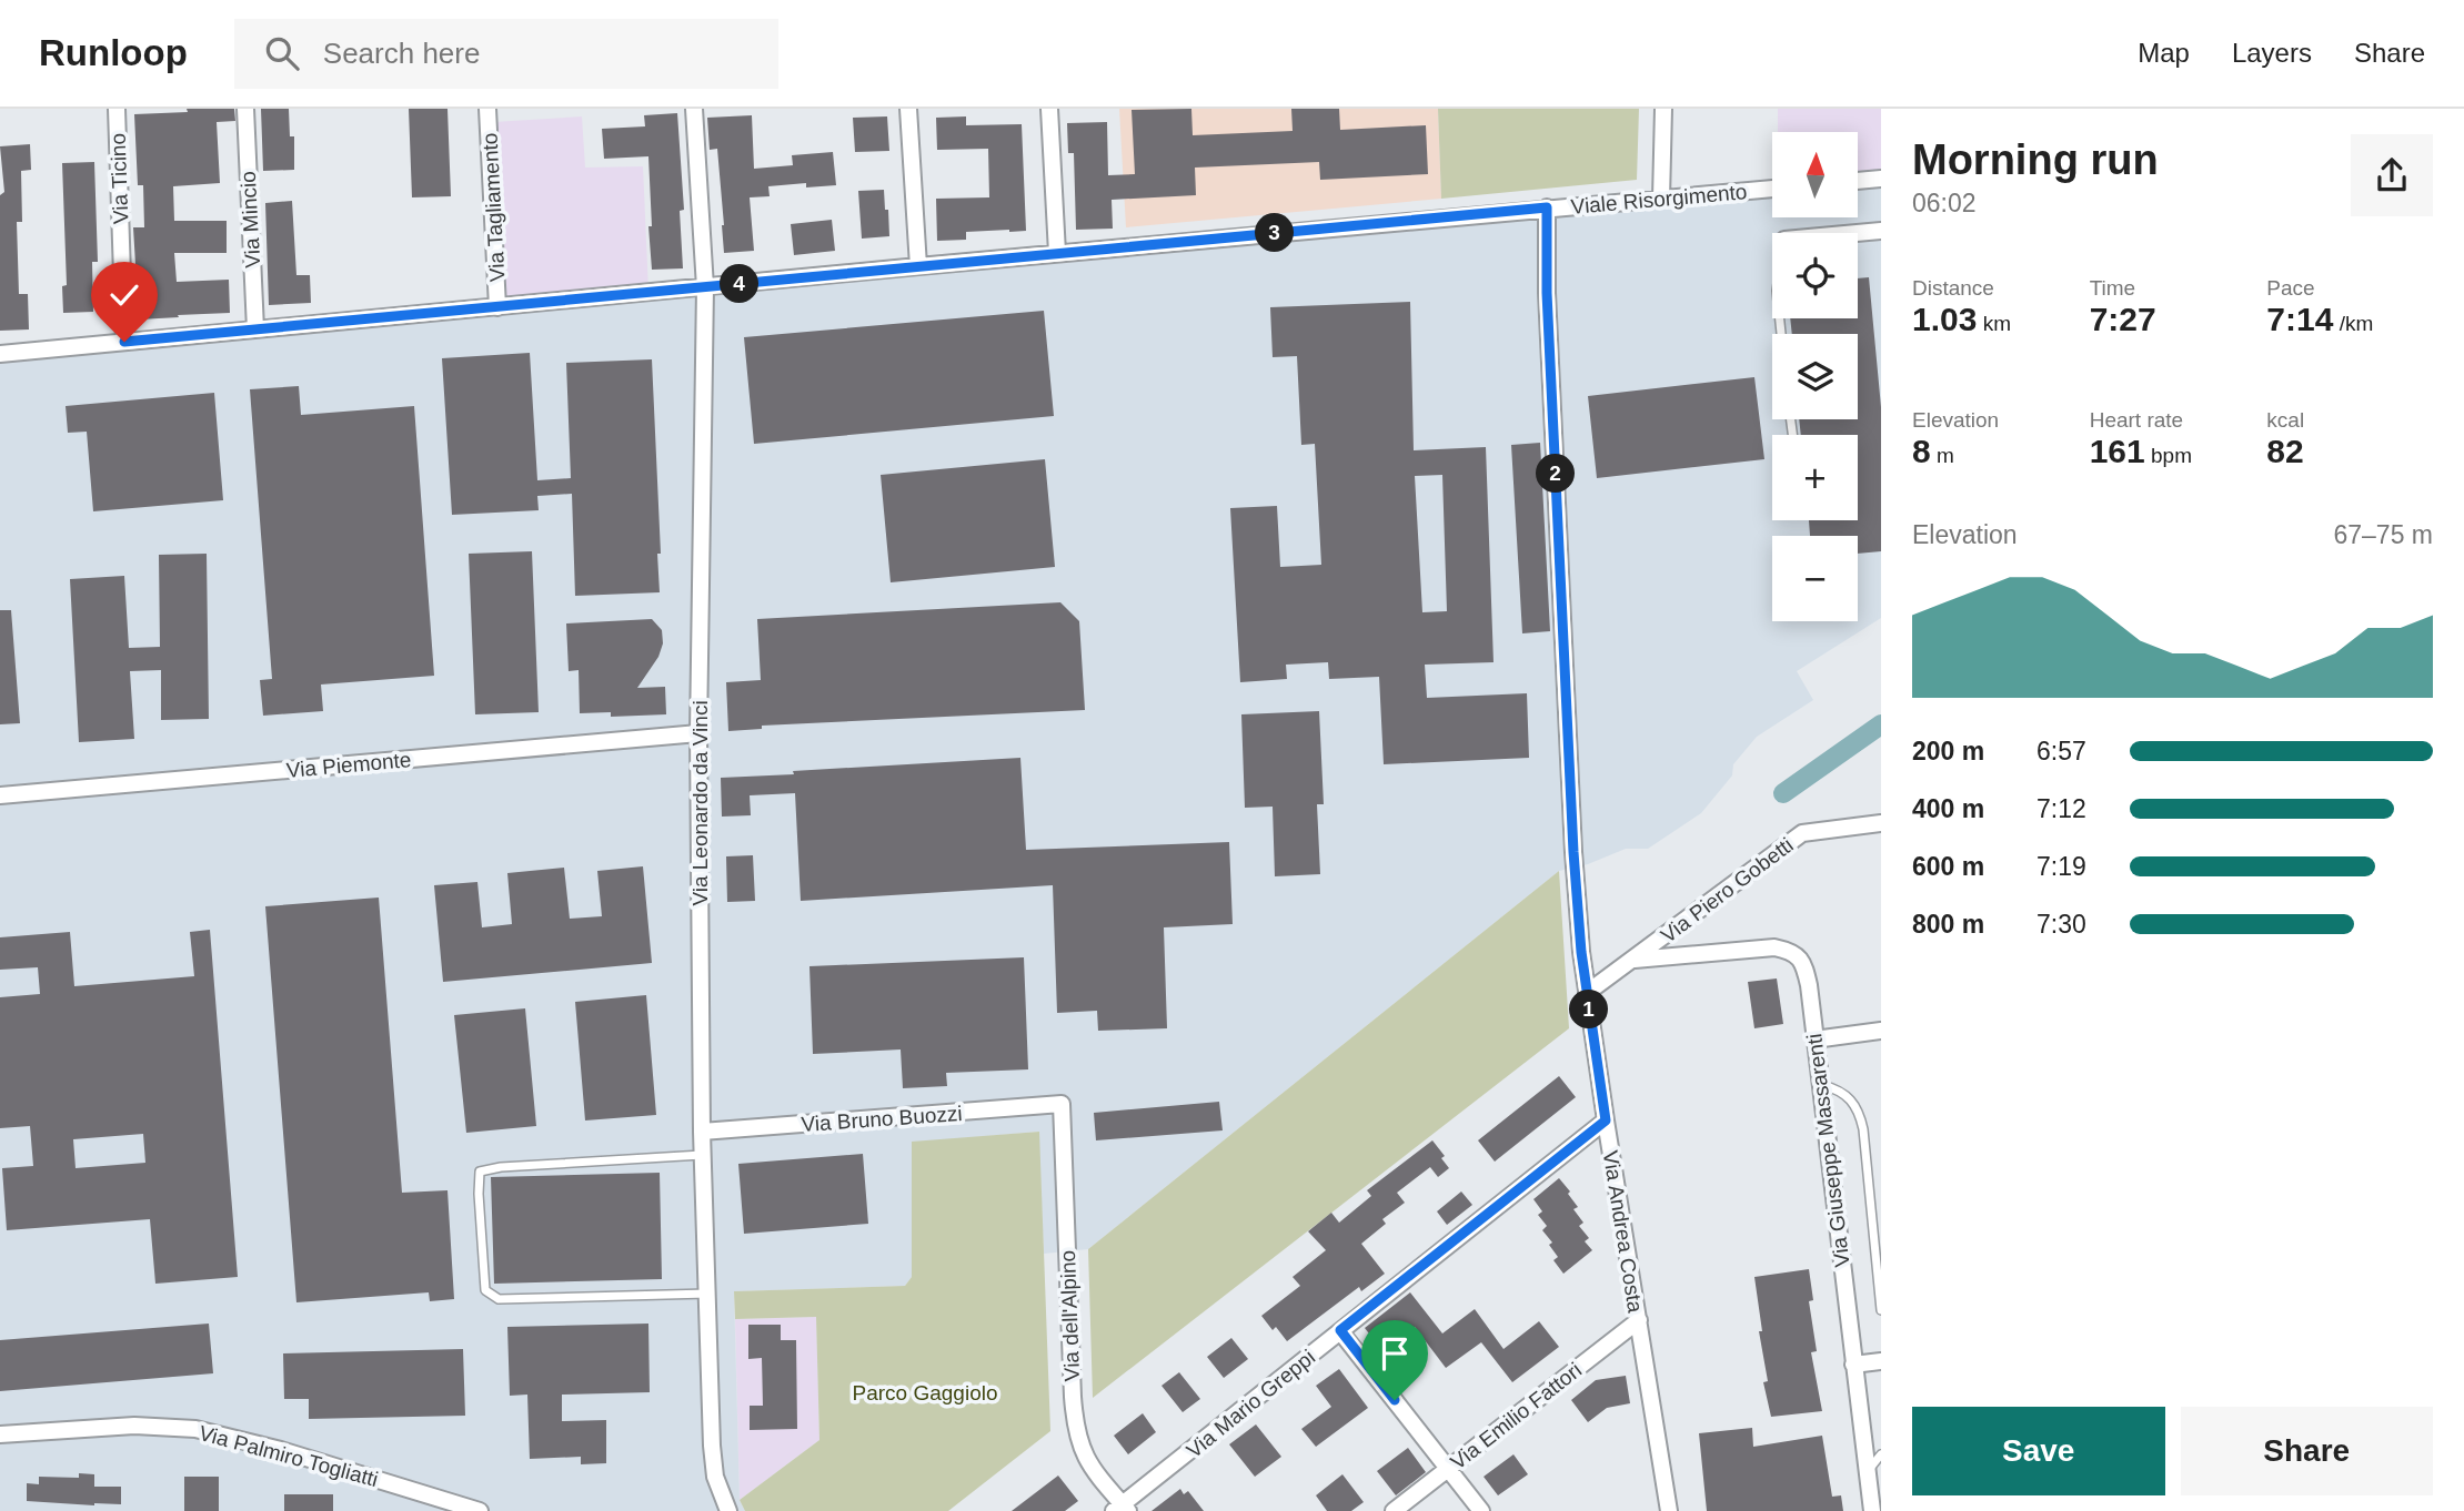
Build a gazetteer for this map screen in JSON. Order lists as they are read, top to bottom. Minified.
{"streets":{"street":["Via Ticino","Viale Risorgimento","Via Tagliamento","Via Mincio","Via Piemonte","Via Leonardo da Vinci","Via Piero Gobetti","Via Bruno Buozzi","Via Giuseppe Massarenti","Via Andrea Costa","Via dell'Alpino","Via Mario Greppi","Via Emilio Fattori","Via Palmiro Togliatti"]},"crossings":[["Via Ticino","Viale Risorgimento"],["Viale Risorgimento","Via Tagliamento"],["Viale Risorgimento","Via Mincio"],["Viale Risorgimento","Via Leonardo da Vinci"],["Viale Risorgimento","Via Andrea Costa"],["Via Piemonte","Via Leonardo da Vinci"],["Via Leonardo da Vinci","Via Bruno Buozzi"],["Via Piero Gobetti","Via Giuseppe Massarenti"],["Via Piero Gobetti","Via Andrea Costa"],["Via Bruno Buozzi","Via dell'Alpino"],["Via Andrea Costa","Via Mario Greppi"],["Via Andrea Costa","Via Emilio Fattori"],["Via dell'Alpino","Via Mario Greppi"]],"parks":["Parco Gaggiolo"],"north":"top","page":{"header":"Runloop","search":"Search here","nav":["Map","Layers","Share"],"heading":["Morning run","06:02"],"map_buttons":["+","−"],"pins":["3","4","2","1"],"stats":[["Distance","1.03 km"],["Time","7:27"],["Pace","7:14 /km"],["Elevation","8 m"],["Heart rate","161 bpm"],["kcal","82"]],"chart":["Elevation","67–75 m"],"list":[{"name":"200 m","note":"6:57"},{"name":"400 m","note":"7:12"},{"name":"600 m","note":"7:19"},{"name":"800 m","note":"7:30"}],"buttons":["Save","Share"]}}
